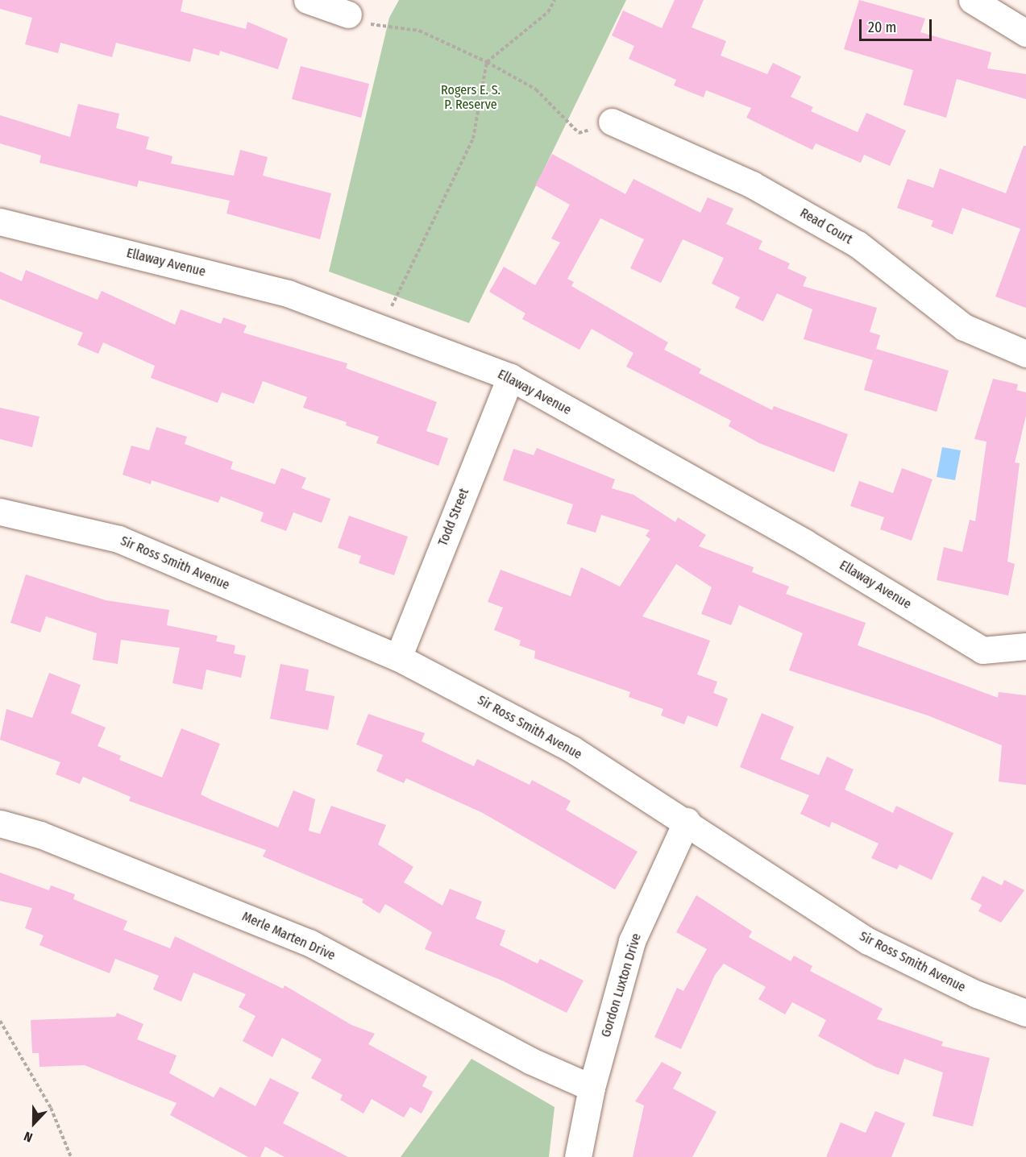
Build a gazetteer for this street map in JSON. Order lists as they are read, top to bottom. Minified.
{"streets":{"street":["Read Court","Ellaway Avenue","Todd Street","Sir Ross Smith Avenue","Merle Marten Drive","Gordon Luxton Drive"]},"crossings":[["Ellaway Avenue","Todd Street"],["Todd Street","Sir Ross Smith Avenue"],["Sir Ross Smith Avenue","Gordon Luxton Drive"],["Merle Marten Drive","Gordon Luxton Drive"]],"parks":["Rogers E. S. P. Reserve"],"scale_bar":"20 m","north":"bottom"}
